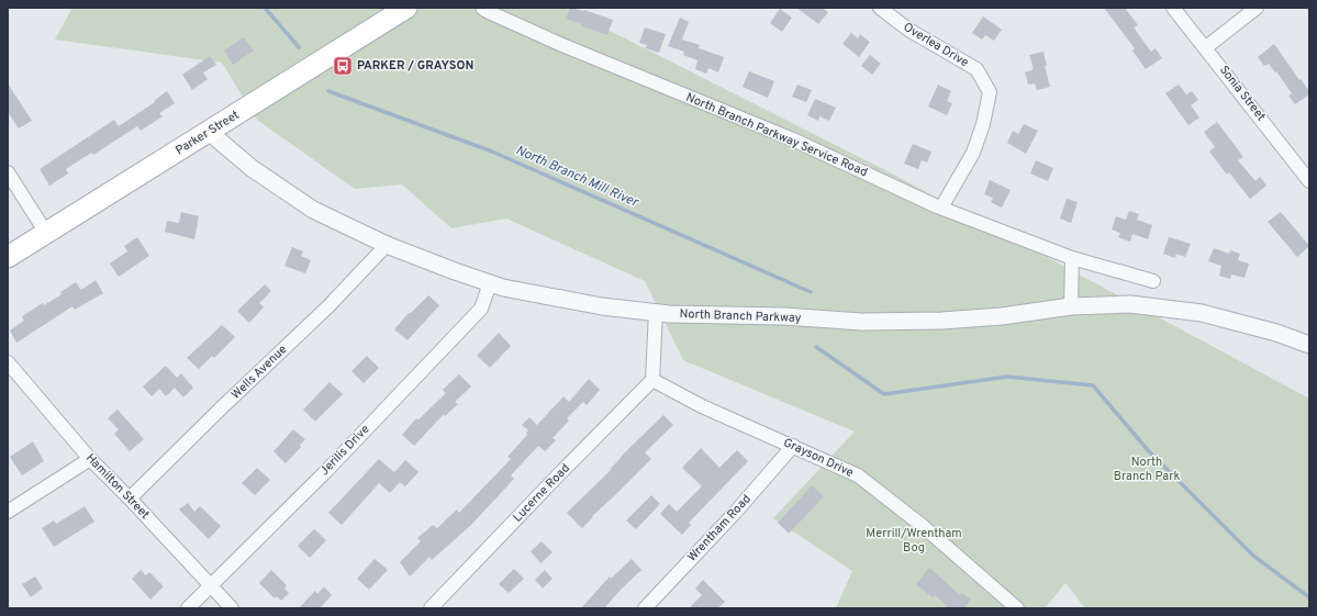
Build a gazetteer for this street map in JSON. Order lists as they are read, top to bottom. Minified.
{"streets":{"main road":["Parker Street"],"street":["Overlea Drive","Sonia Street","North Branch Parkway Service Road","North Branch Parkway","Wells Avenue","Jerilis Drive","Grayson Drive","Hamilton Street","Lucerne Road","Wrentham Road"]},"crossings":[["Overlea Drive","North Branch Parkway Service Road"],["Parker Street","North Branch Parkway"],["North Branch Parkway","Wells Avenue"],["North Branch Parkway","Jerilis Drive"],["Wells Avenue","Hamilton Street"],["Jerilis Drive","Hamilton Street"],["Grayson Drive","Lucerne Road"],["Grayson Drive","Wrentham Road"]],"water":["North Branch Mill River"],"parks":["North Branch Park","Merrill/Wrentham Bog"],"places":{"bus stop":["PARKER / GRAYSON"]}}
